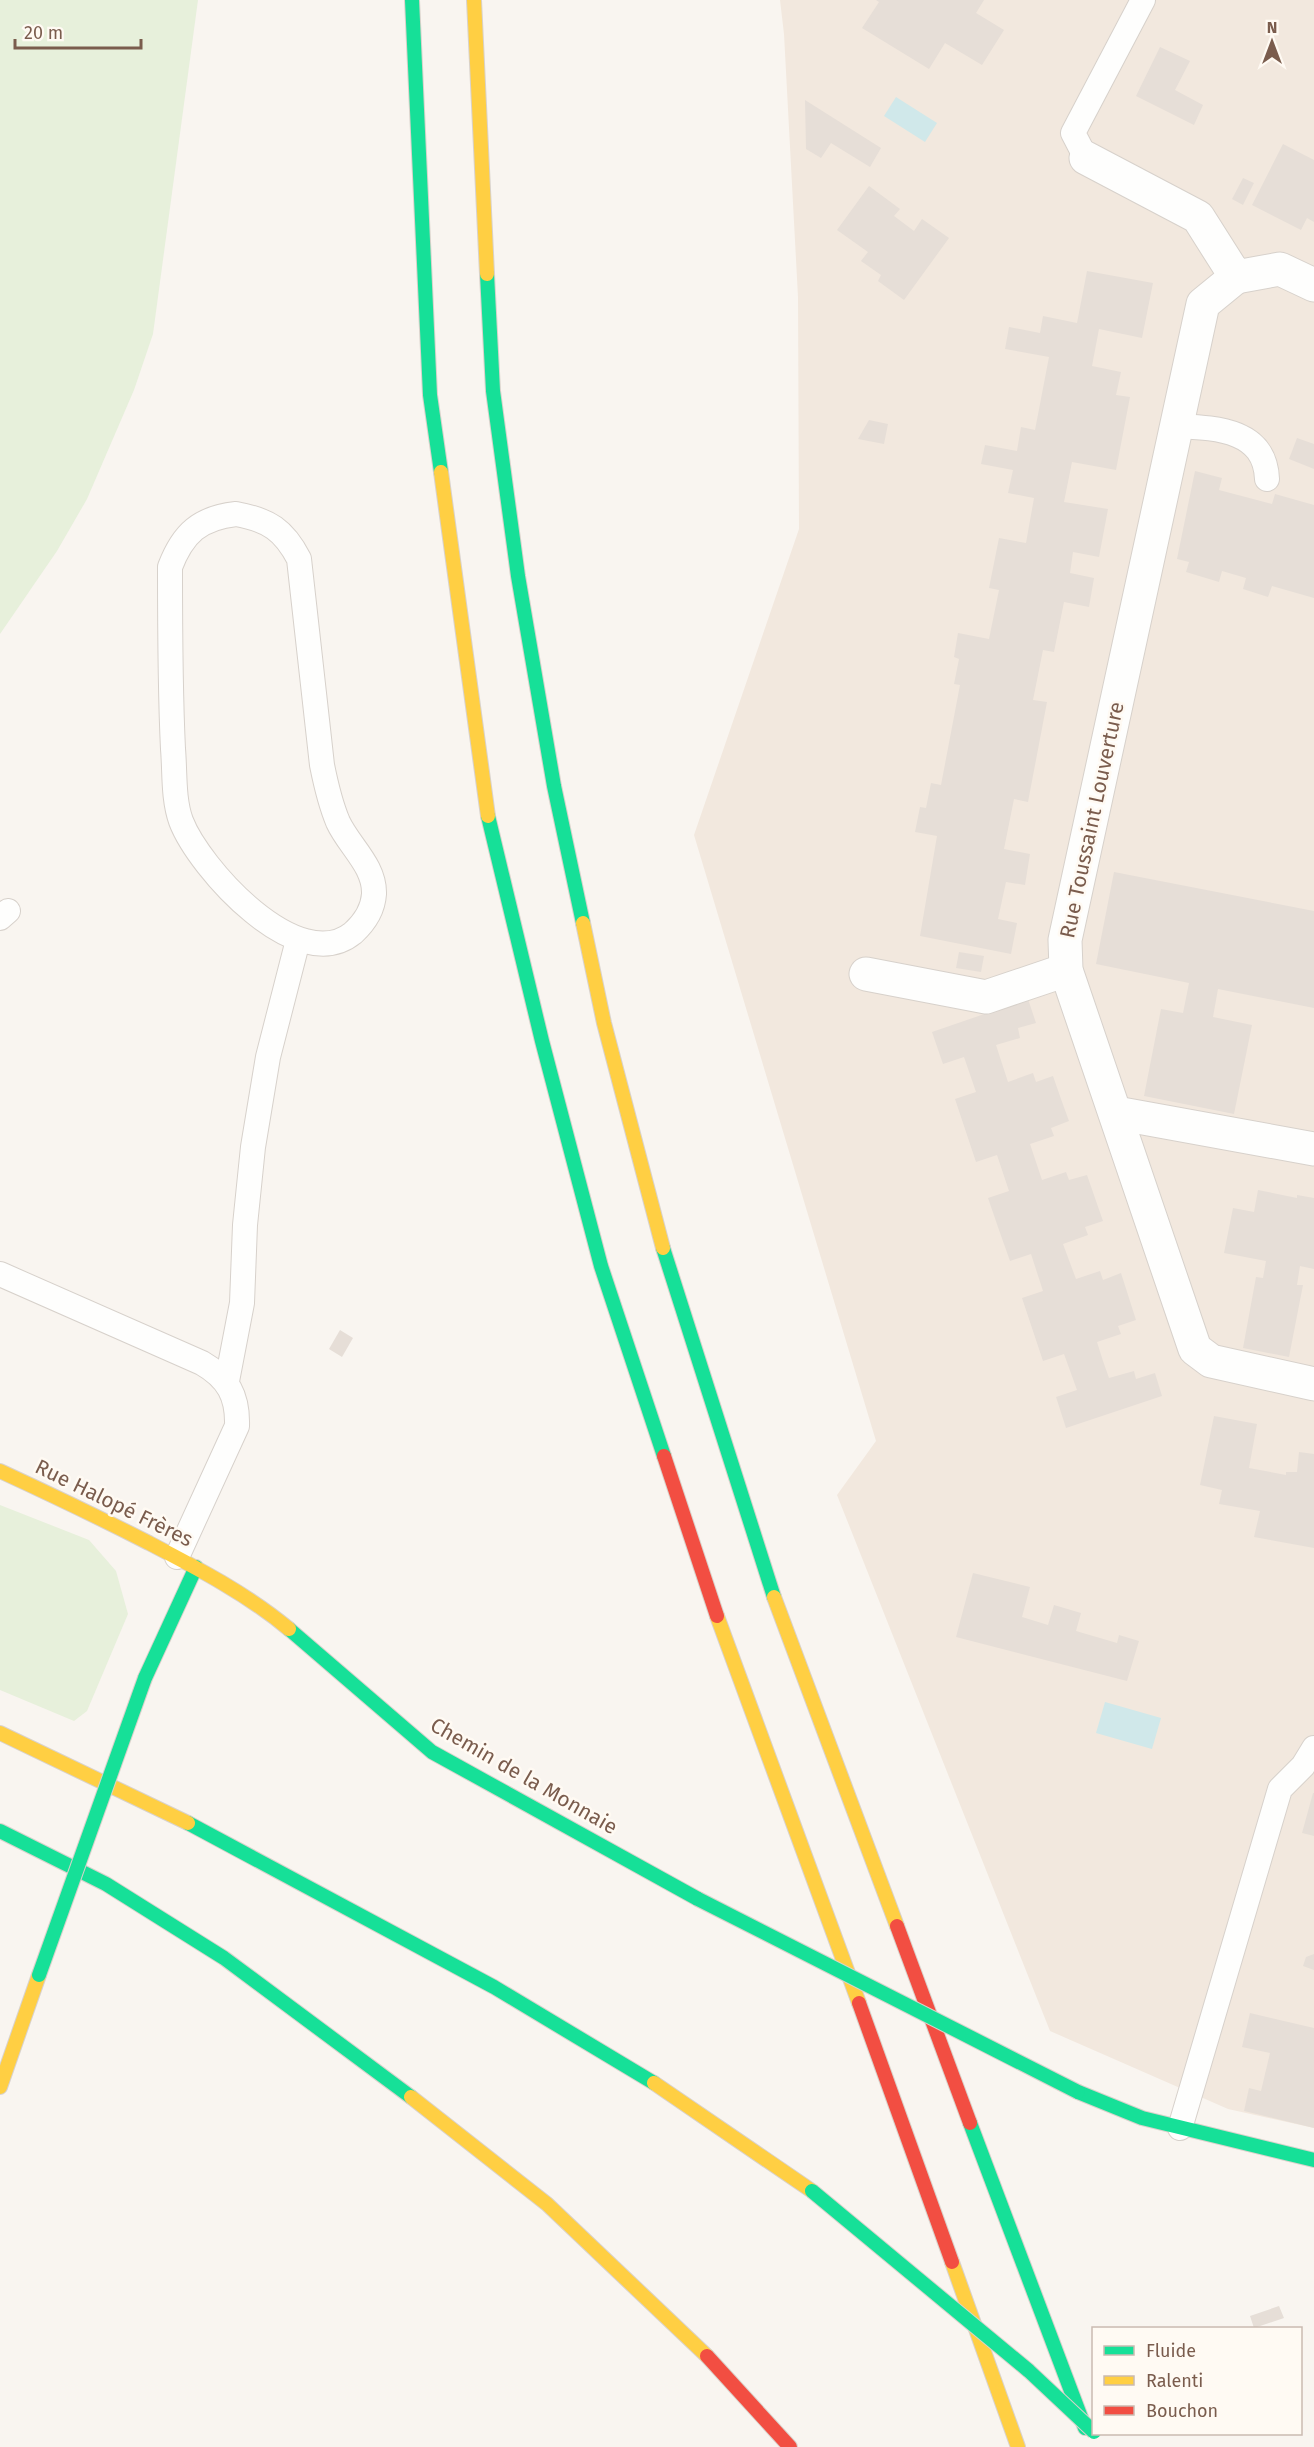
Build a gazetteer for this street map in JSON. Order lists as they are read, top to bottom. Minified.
{"streets":{"main road":["Rue Halopé Frères","Chemin de la Monnaie"],"street":["Rue Toussaint Louverture"]},"crossings":[["Rue Halopé Frères","Chemin de la Monnaie"]],"legend":["Fluide","Ralenti","Bouchon"],"scale_bar":"20 m","north":"top"}
